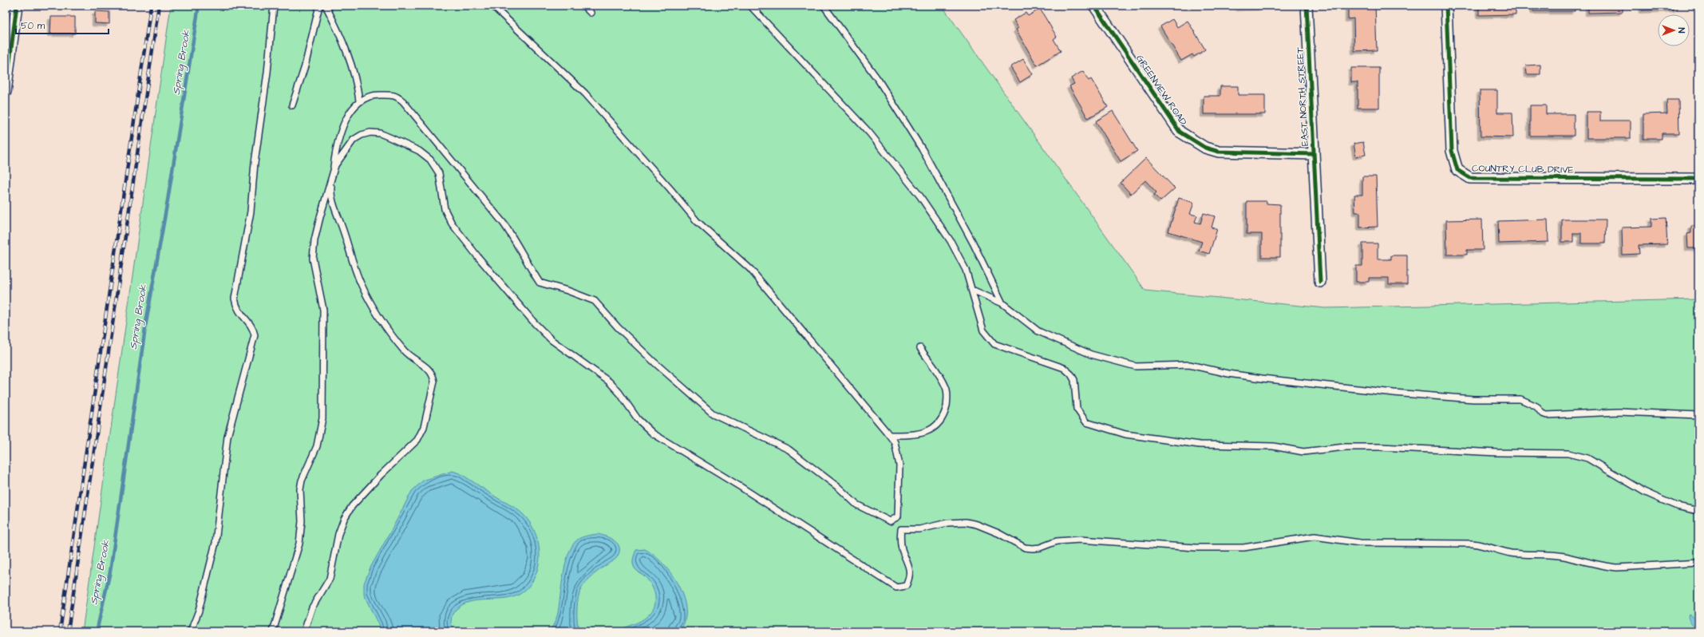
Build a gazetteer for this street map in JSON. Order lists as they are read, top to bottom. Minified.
{"streets":{"street":["GREENVIEW ROAD","EAST NORTH STREET","COUNTRY CLUB DRIVE"]},"crossings":[["GREENVIEW ROAD","EAST NORTH STREET"]],"water":["Spring Brook"],"scale_bar":"50 m","north":"right"}
